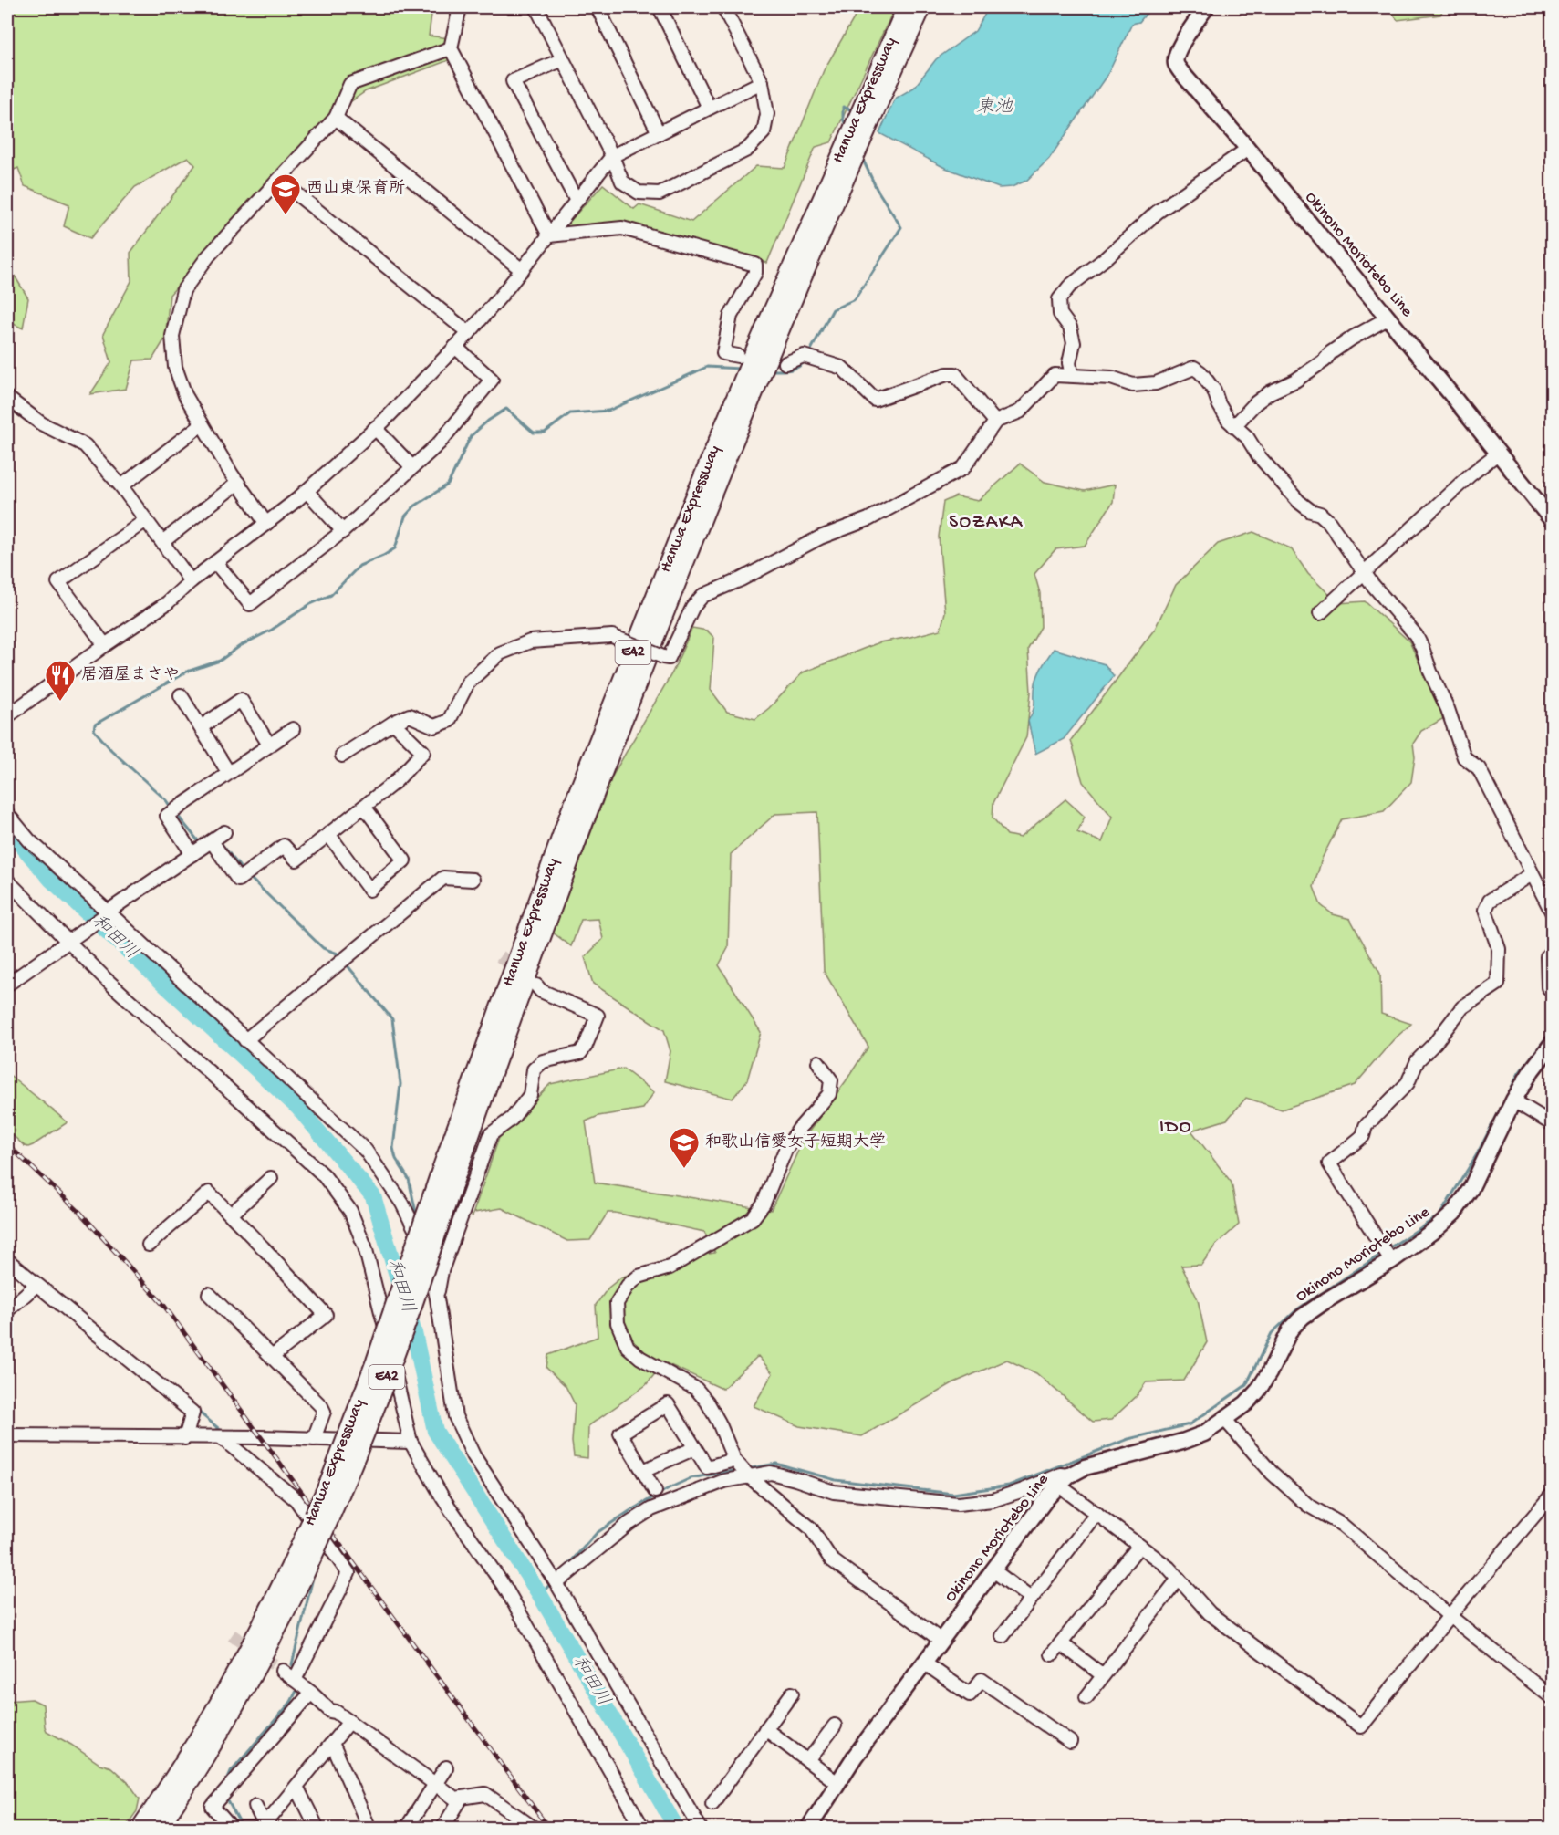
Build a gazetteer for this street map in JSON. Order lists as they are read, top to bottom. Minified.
{"streets":{"highway":["Hanwa Expressway","E42"],"main road":["Okinono Moriotebo Line"]},"districts":["SOZAKA","IDO"],"water":["東池","和田川"],"places":{"school or university":["西山東保育所","和歌山信愛女子短期大学"],"restaurant":["居酒屋まさや"]}}
